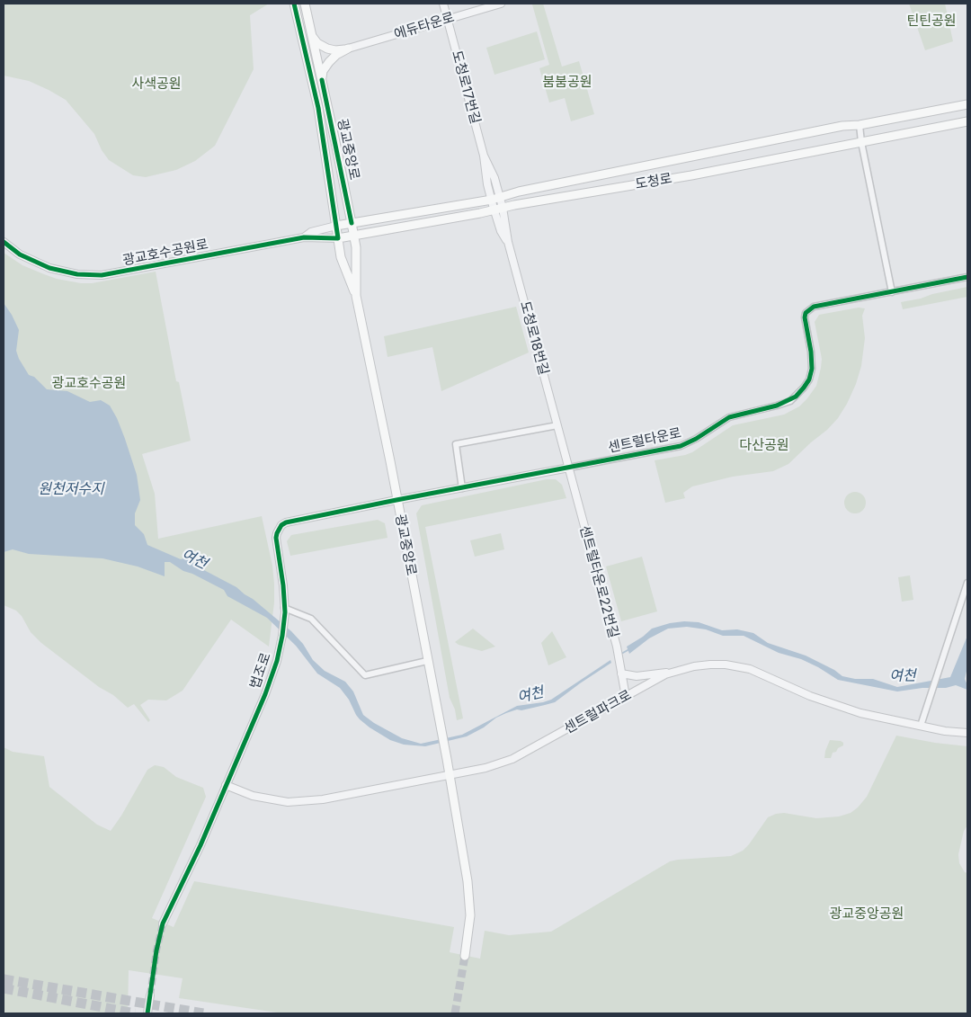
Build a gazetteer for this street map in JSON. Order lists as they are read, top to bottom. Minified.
{"streets":{"main road":["광교중앙로","도청로"],"street":["에듀타운로","도청로17번길","광교호수공원로","도청로18번길","센트럴타운로","센트럴타운로22번길","법조로","센트럴파크로"]},"crossings":[["에듀타운로","도청로17번길"],["도청로17번길","도청로"],["도청로17번길","도청로18번길"],["광교중앙로","도청로"],["광교중앙로","광교호수공원로"],["광교중앙로","센트럴타운로"],["광교중앙로","법조로"],["광교중앙로","센트럴파크로"],["도청로","광교호수공원로"],["도청로","도청로18번길"],["도청로18번길","센트럴타운로"],["도청로18번길","센트럴타운로22번길"],["센트럴타운로","센트럴타운로22번길"],["센트럴타운로","법조로"],["센트럴타운로22번길","센트럴파크로"],["법조로","센트럴파크로"]],"water":["원천저수지","여천"],"parks":["틴틴공원","붐붐공원","사색공원","광교호수공원","다산공원","광교중앙공원"]}
